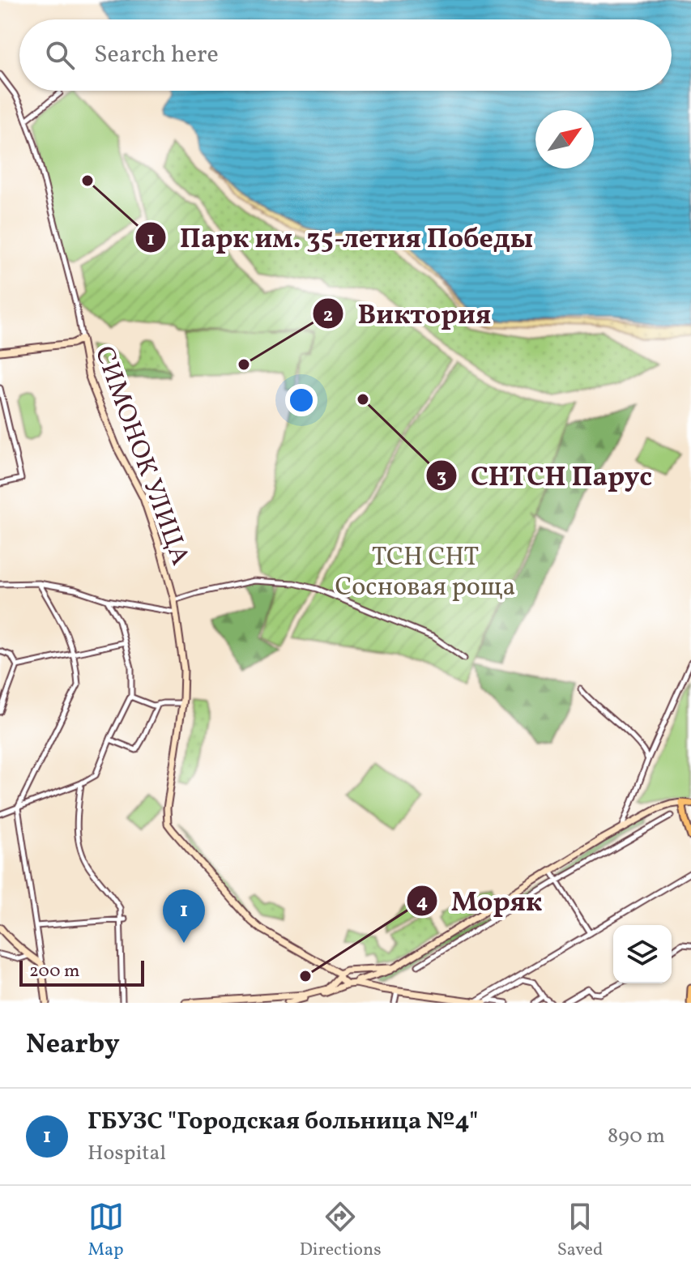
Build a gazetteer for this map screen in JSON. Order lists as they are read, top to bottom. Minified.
{"streets":{"street":["СИМОНОК УЛИЦА"]},"parks":["ТСН СНТ Сосновая роща"],"places":["Парк им. 35-летия Победы","Виктория","СНТСН Парус","Моряк"],"scale_bar":"200 m","north":"top right","page":{"search":"Search here","pins":"1","scale":"200 m","heading":"Nearby","list":[{"mark":"1","name":"ГБУЗС \"Городская больница №4\"","note":"Hospital","value":"890 m"}],"nav":["Map","Directions","Saved"]}}
